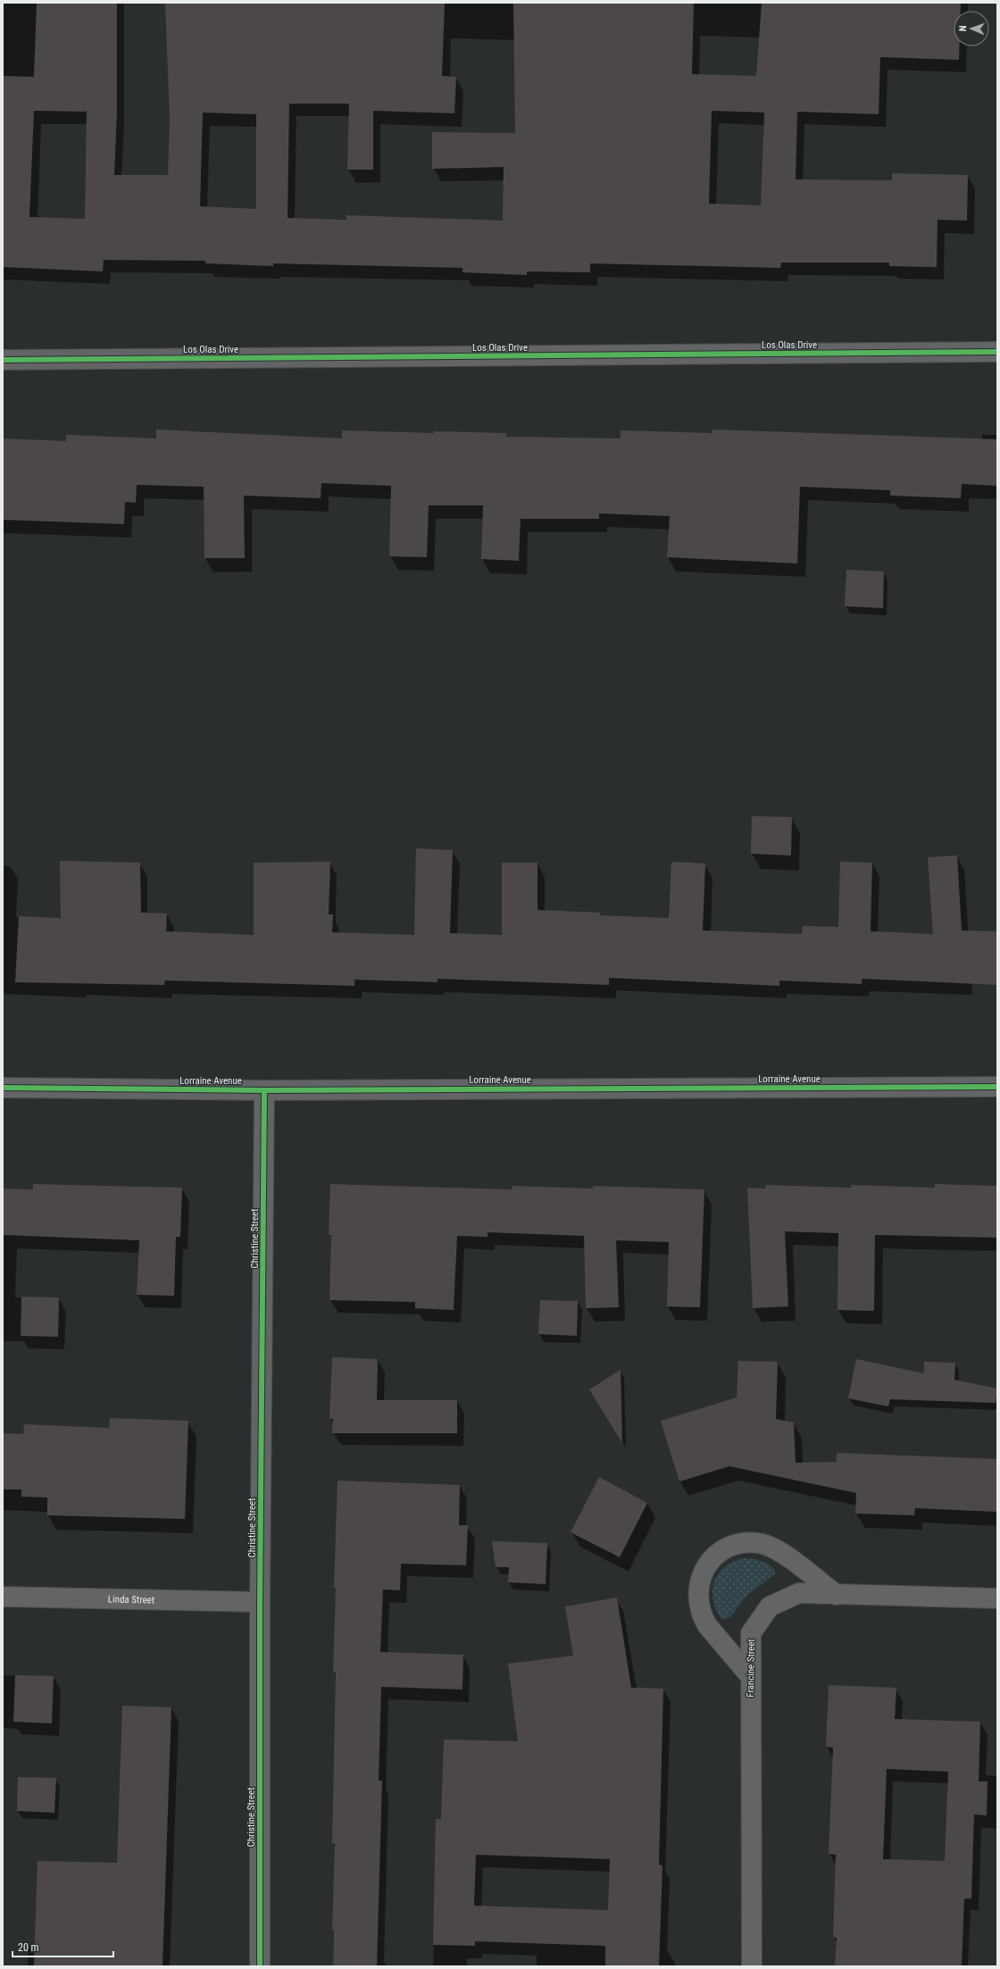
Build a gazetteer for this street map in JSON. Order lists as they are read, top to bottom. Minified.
{"streets":{"street":["Los Olas Drive","Lorraine Avenue","Christine Street","Linda Street","Francine Street"]},"crossings":[["Lorraine Avenue","Christine Street"],["Christine Street","Linda Street"]],"scale_bar":"20 m","north":"left"}
